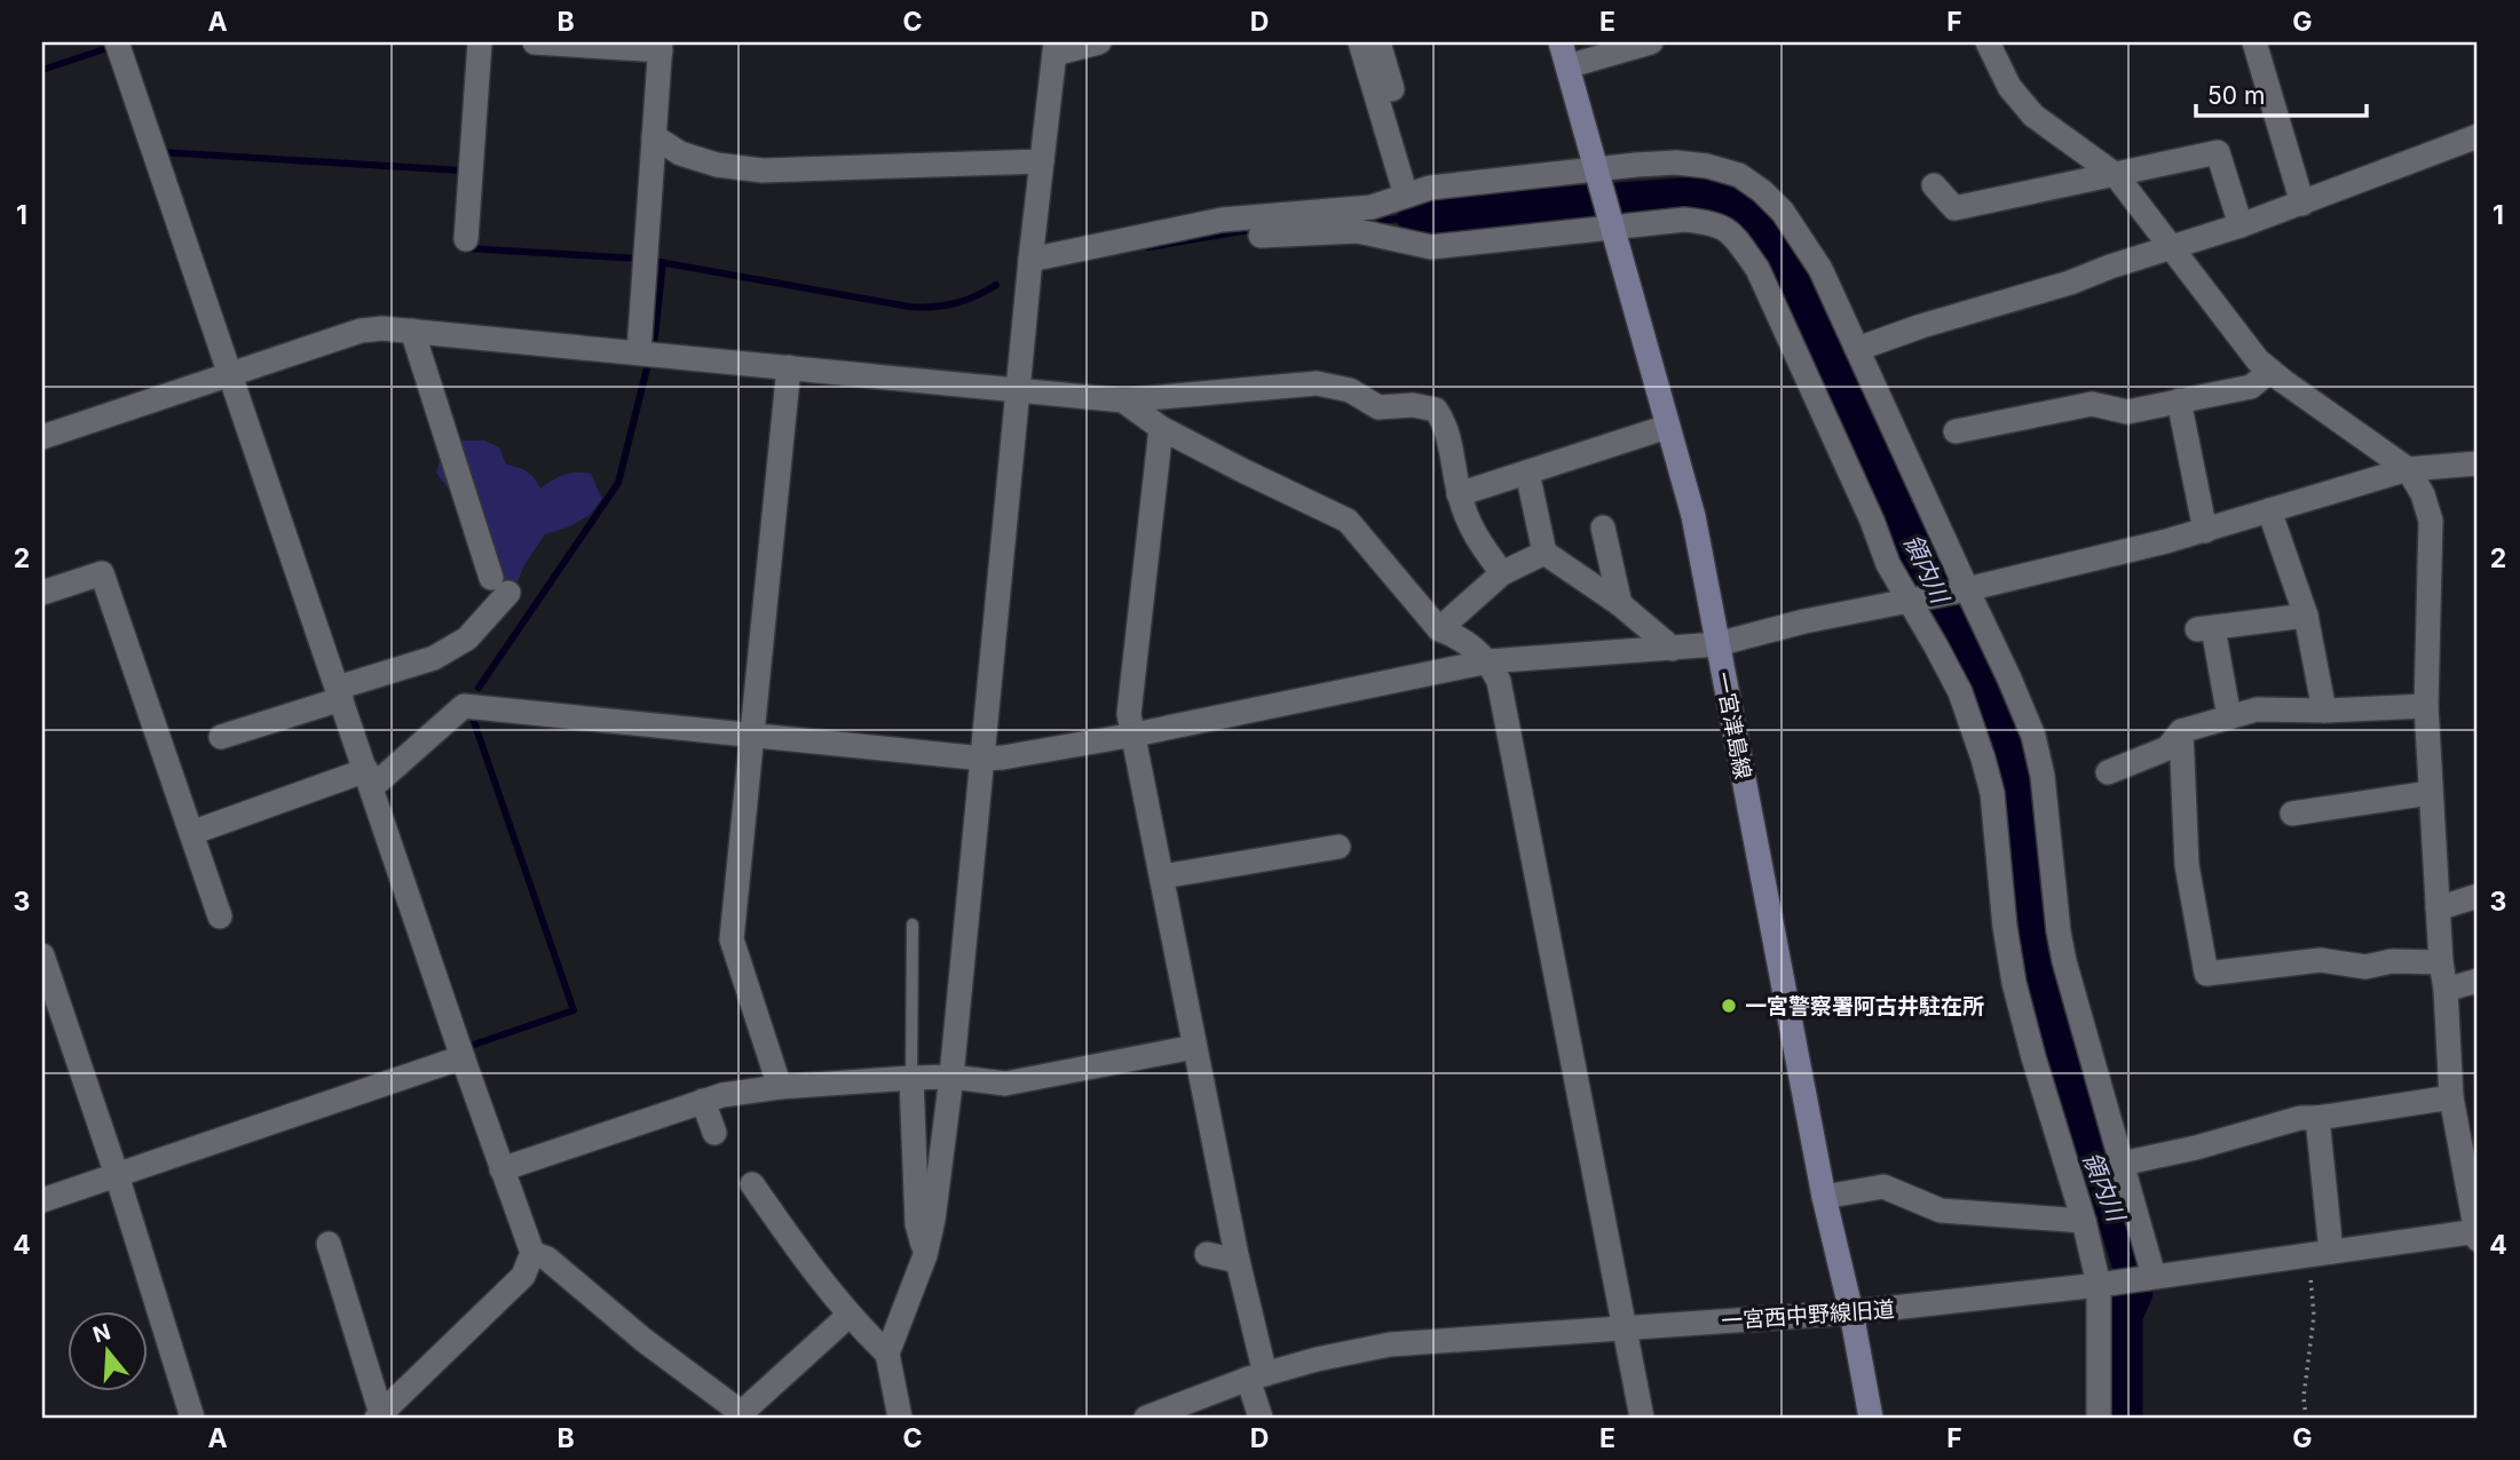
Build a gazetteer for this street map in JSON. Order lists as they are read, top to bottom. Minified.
{"streets":{"main road":["一宮津島線"],"street":["一宮西中野線旧道"]},"crossings":[["一宮津島線","一宮西中野線旧道"]],"water":["領内川"],"places":["一宮警察署阿古井駐在所"],"scale_bar":"50 m","north":"top","grid":{"columns":["A","B","C","D","E","F","G"],"rows":["1","2","3","4"]}}
